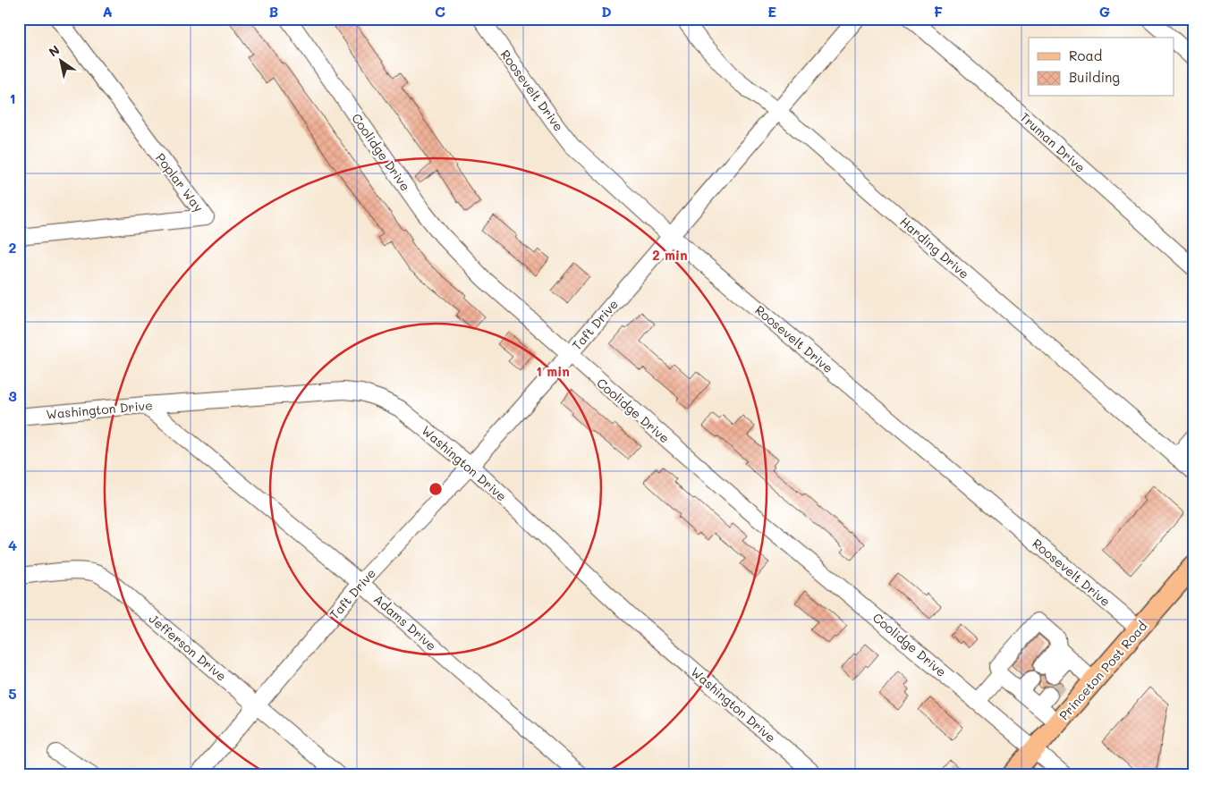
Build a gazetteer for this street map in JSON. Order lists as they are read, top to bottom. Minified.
{"streets":{"main road":["Princeton Post Road"],"street":["Roosevelt Drive","Truman Drive","Coolidge Drive","Poplar Way","Harding Drive","Taft Drive","Washington Drive","Adams Drive","Jefferson Drive"]},"crossings":[["Roosevelt Drive","Taft Drive"],["Roosevelt Drive","Princeton Post Road"],["Coolidge Drive","Taft Drive"],["Coolidge Drive","Princeton Post Road"],["Harding Drive","Taft Drive"],["Taft Drive","Washington Drive"],["Taft Drive","Adams Drive"],["Taft Drive","Jefferson Drive"],["Washington Drive","Adams Drive"]],"legend":["Road","Building"],"north":"top left","grid":{"columns":["A","B","C","D","E","F","G"],"rows":["1","2","3","4","5"]},"rings":["2 min","1 min"]}
